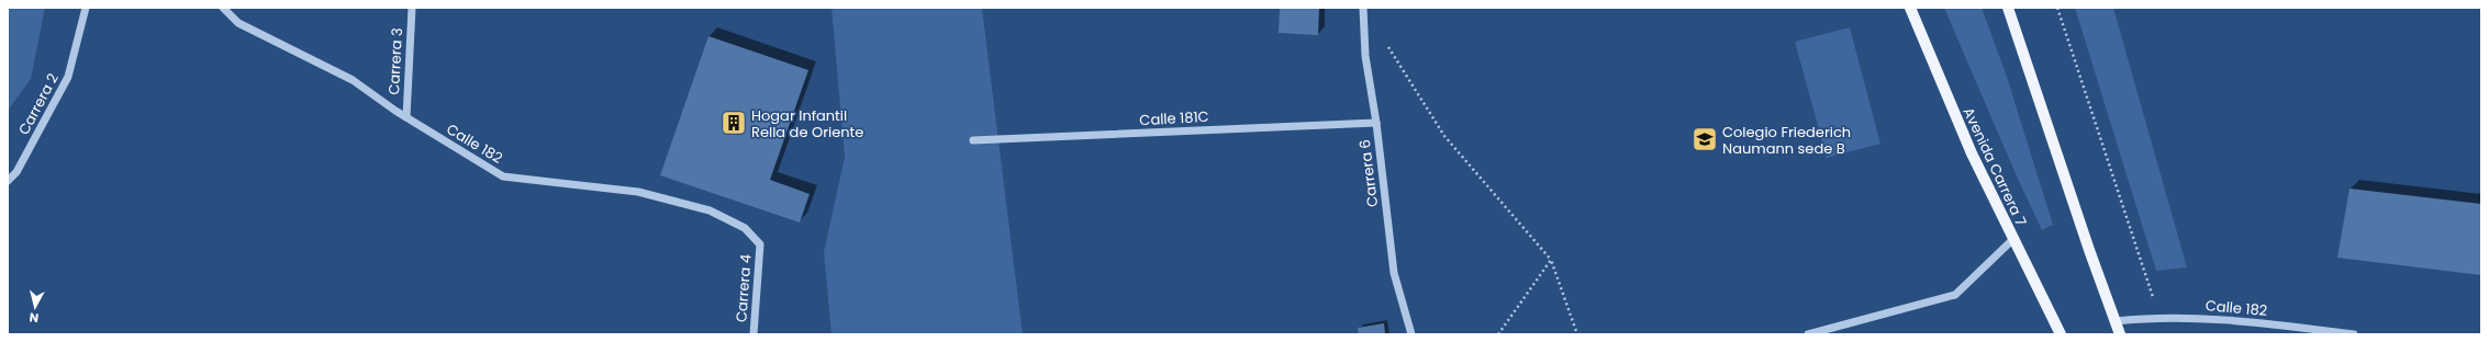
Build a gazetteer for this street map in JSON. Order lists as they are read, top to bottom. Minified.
{"streets":{"main road":["Avenida Carrera 7"],"street":["Carrera 3","Carrera 2","Calle 181C","Calle 182","Carrera 6","Carrera 4"]},"crossings":[["Carrera 3","Calle 182"],["Calle 181C","Carrera 6"],["Calle 182","Carrera 4"]],"places":{"building":["Hogar Infantil Rella de Oriente"],"school or university":["Colegio Friederich Naumann sede B"]},"north":"bottom"}
